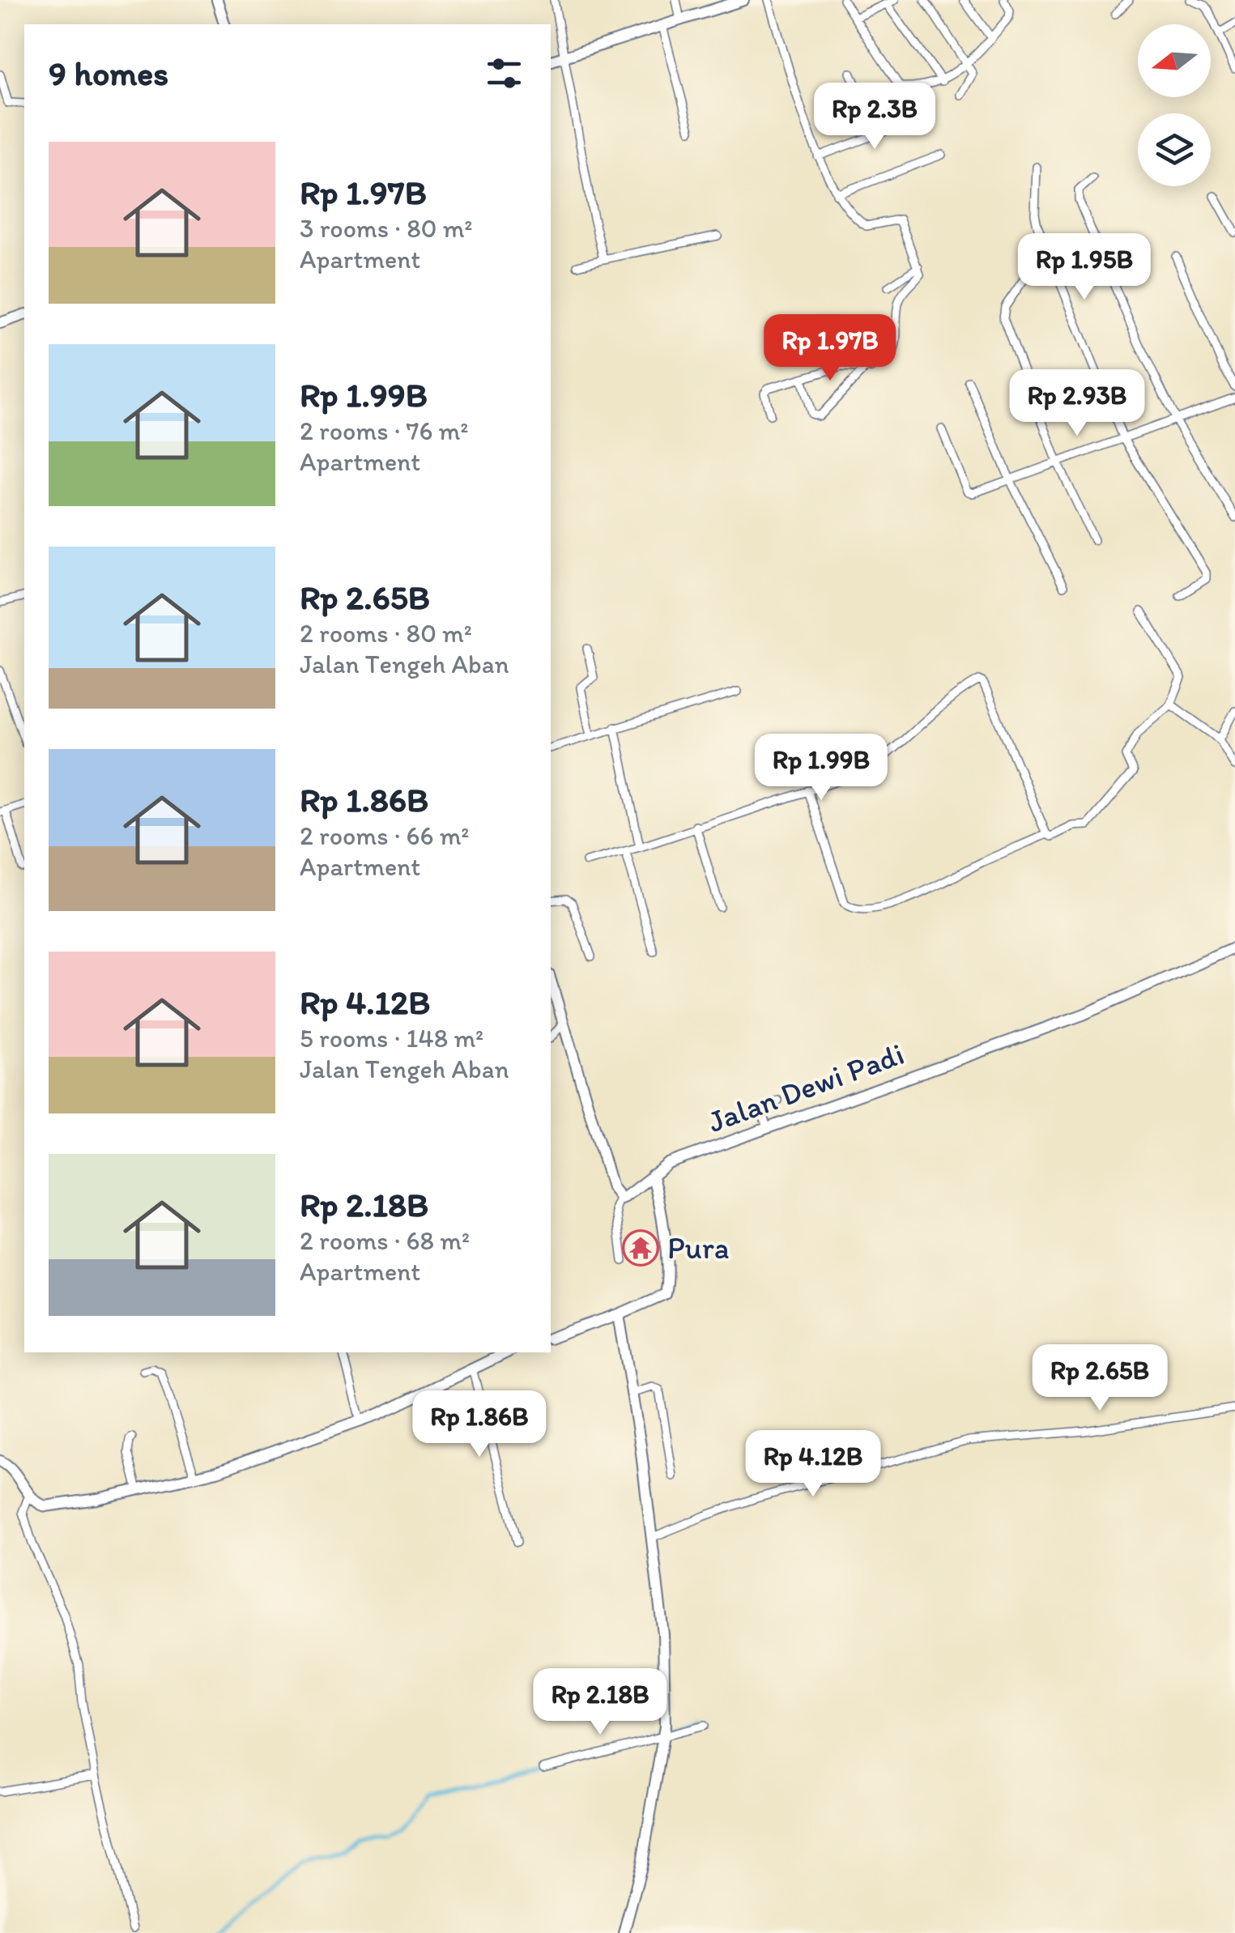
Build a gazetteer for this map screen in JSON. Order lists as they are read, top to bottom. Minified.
{"streets":{"street":["Jalan Dewi Padi"]},"places":{"temple":["Pura"]},"north":"left","page":{"heading":"9 homes","price":["Rp 2.3B","Rp 1.95B","Rp 1.97B","Rp 2.93B","Rp 1.99B","Rp 2.65B","Rp 1.86B","Rp 4.12B","Rp 2.18B"],"list":[{"name":"Rp 1.97B","note":"3 rooms · 80 m² · Apartment"},{"name":"Rp 1.99B","note":"2 rooms · 76 m² · Apartment"},{"name":"Rp 2.65B","note":"2 rooms · 80 m² · Jalan Tengeh Aban"},{"name":"Rp 1.86B","note":"2 rooms · 66 m² · Apartment"},{"name":"Rp 4.12B","note":"5 rooms · 148 m² · Jalan Tengeh Aban"},{"name":"Rp 2.18B","note":"2 rooms · 68 m² · Apartment"}]}}
